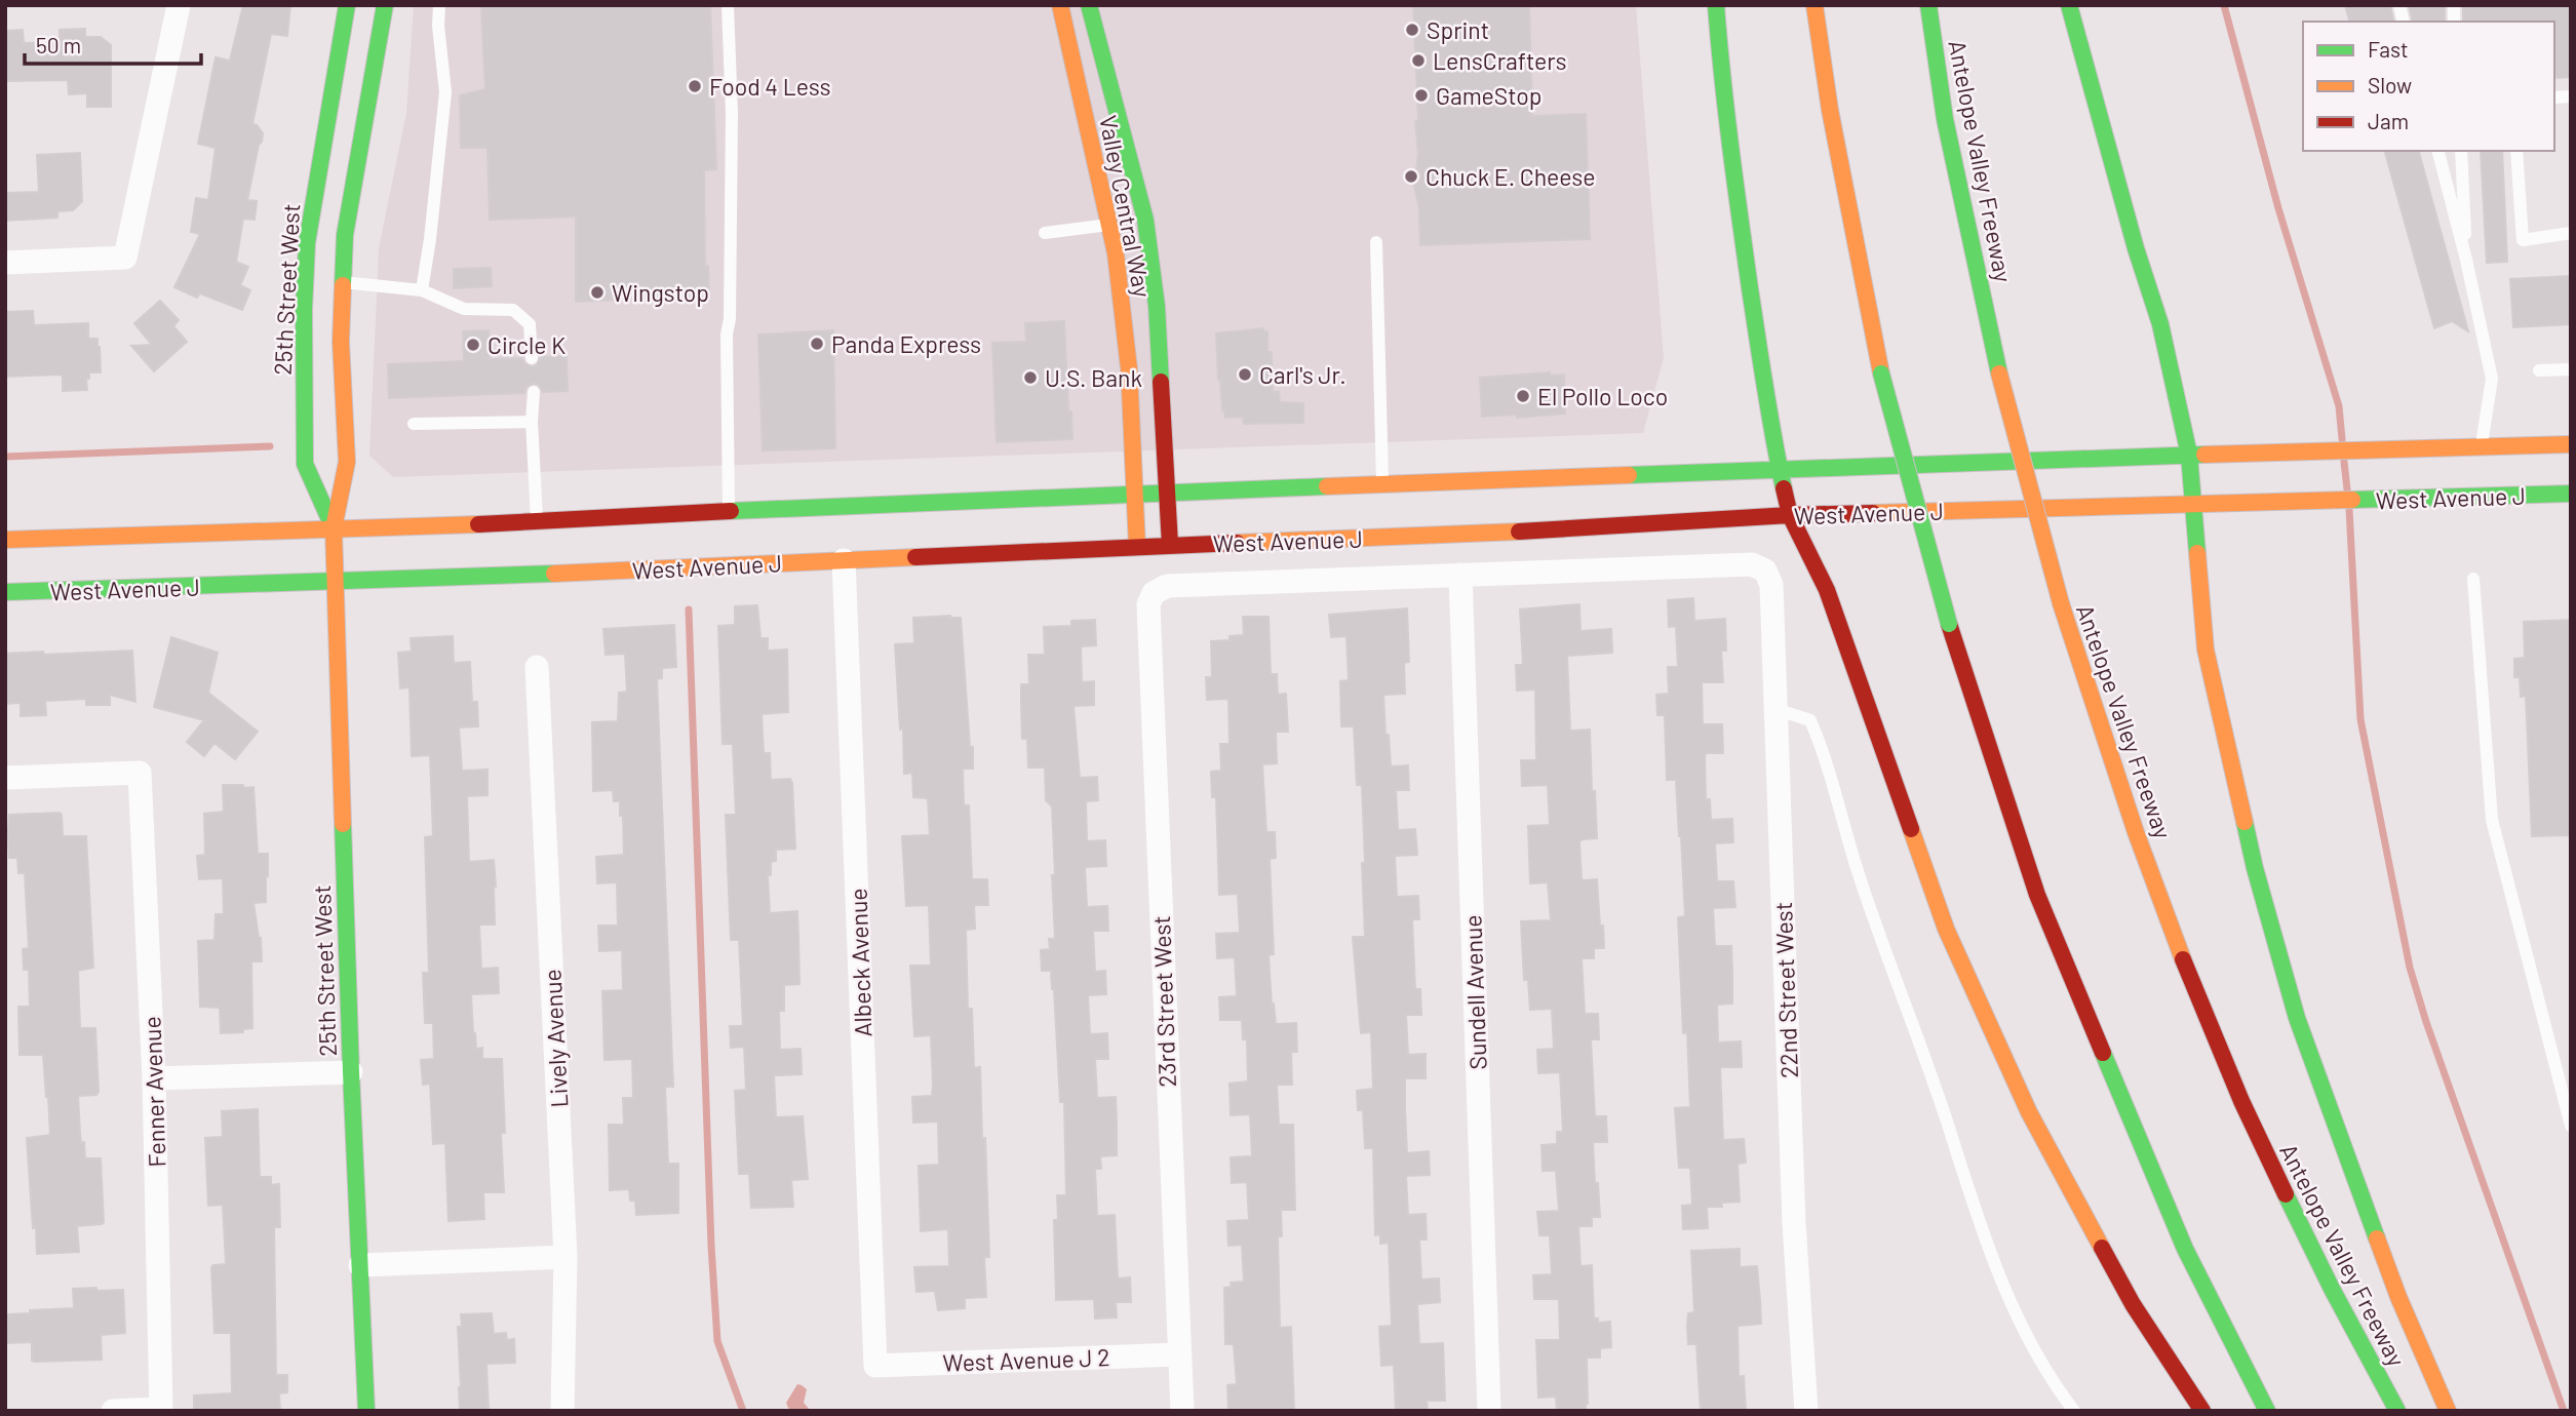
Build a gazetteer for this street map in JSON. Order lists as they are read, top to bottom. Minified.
{"streets":{"main road":["Antelope Valley Freeway","Valley Central Way","25th Street West","West Avenue J"],"street":["Albeck Avenue","22nd Street West","Sundell Avenue","23rd Street West","Lively Avenue","Fenner Avenue","West Avenue J 2"]},"crossings":[["Valley Central Way","West Avenue J"],["25th Street West","West Avenue J"],["West Avenue J","Albeck Avenue"],["West Avenue J","22nd Street West"],["West Avenue J","Sundell Avenue"],["West Avenue J","23rd Street West"],["Albeck Avenue","West Avenue J 2"],["23rd Street West","West Avenue J 2"]],"places":["Sprint","LensCrafters","Food 4 Less","GameStop","Chuck E. Cheese","Wingstop","Panda Express","Circle K","Carl's Jr.","U.S. Bank","El Pollo Loco"],"legend":["Fast","Slow","Jam"],"scale_bar":"50 m"}
